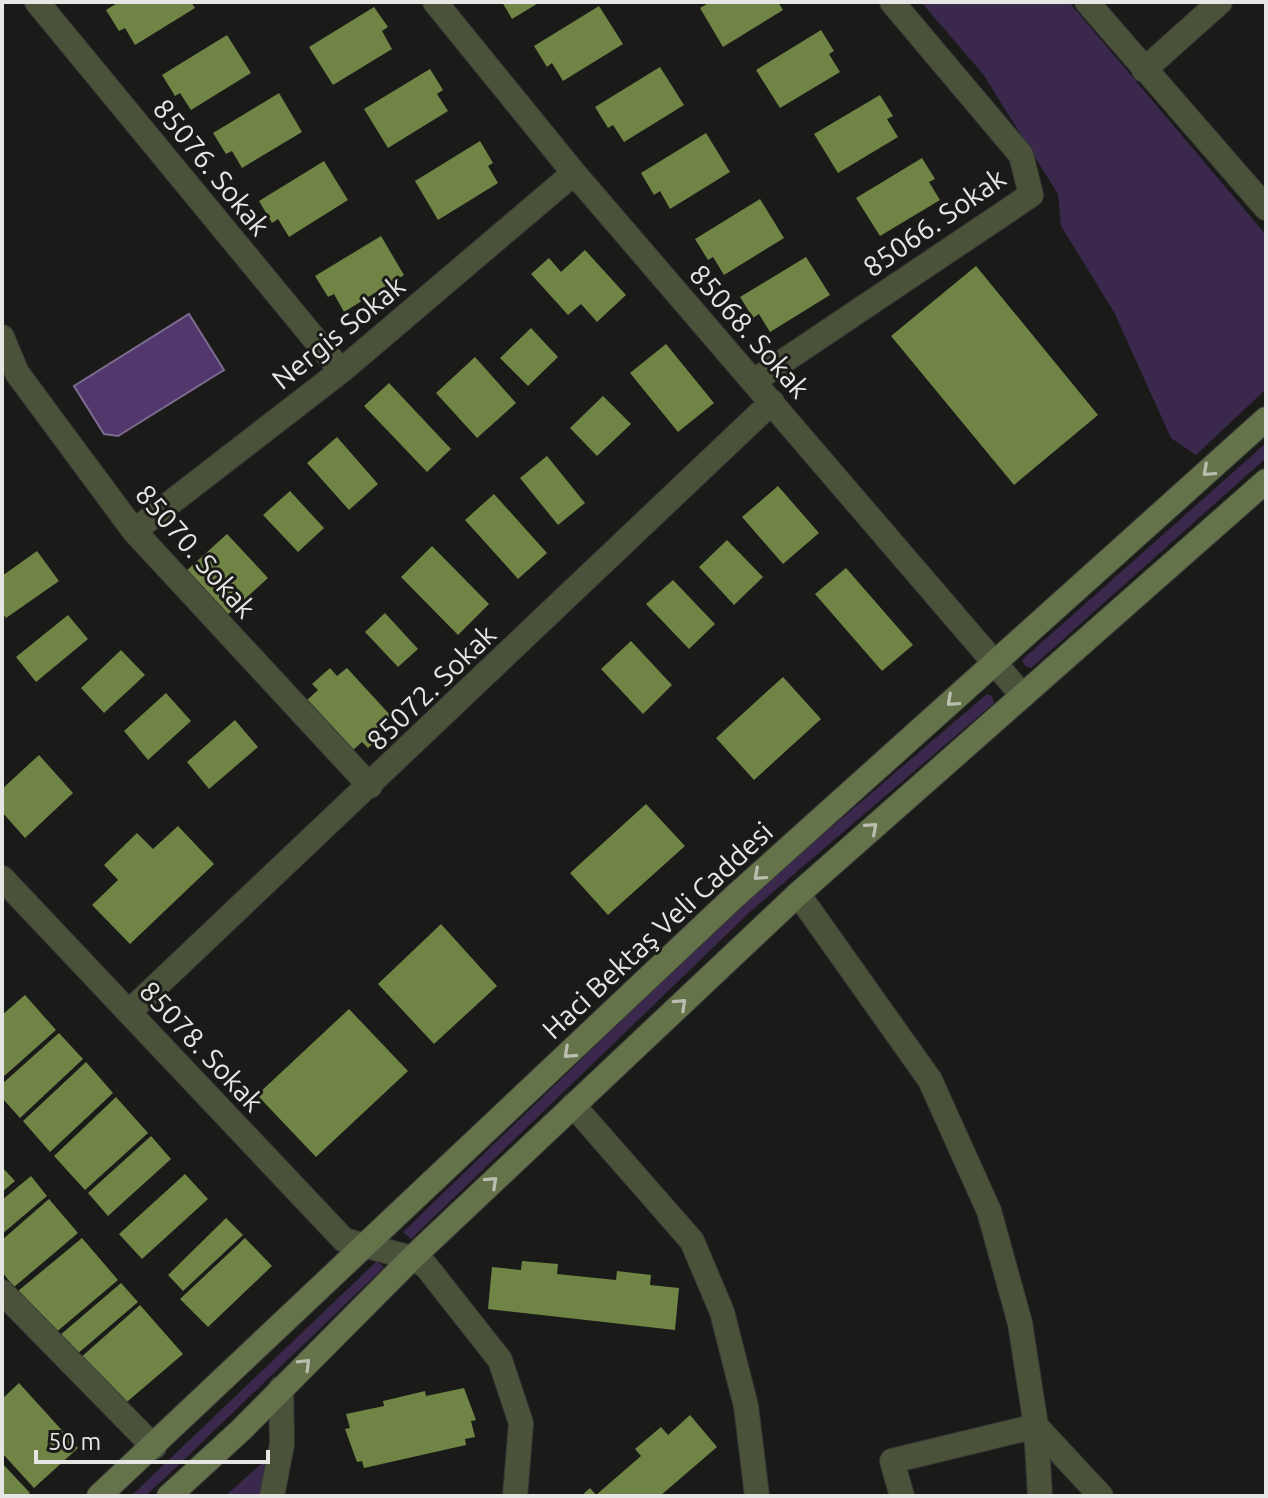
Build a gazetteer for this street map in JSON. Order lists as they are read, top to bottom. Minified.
{"streets":{"main road":["Haci Bektaş Veli Caddesi"],"street":["85076. Sokak","85066. Sokak","85068. Sokak","Nergis Sokak","85070. Sokak","85072. Sokak","85078. Sokak"]},"crossings":[["85076. Sokak","Nergis Sokak"],["85066. Sokak","85068. Sokak"],["85068. Sokak","Nergis Sokak"],["85068. Sokak","85072. Sokak"],["85068. Sokak","Haci Bektaş Veli Caddesi"],["Nergis Sokak","85070. Sokak"],["85070. Sokak","85072. Sokak"],["85072. Sokak","85078. Sokak"],["Haci Bektaş Veli Caddesi","85078. Sokak"]],"scale_bar":"50 m"}
